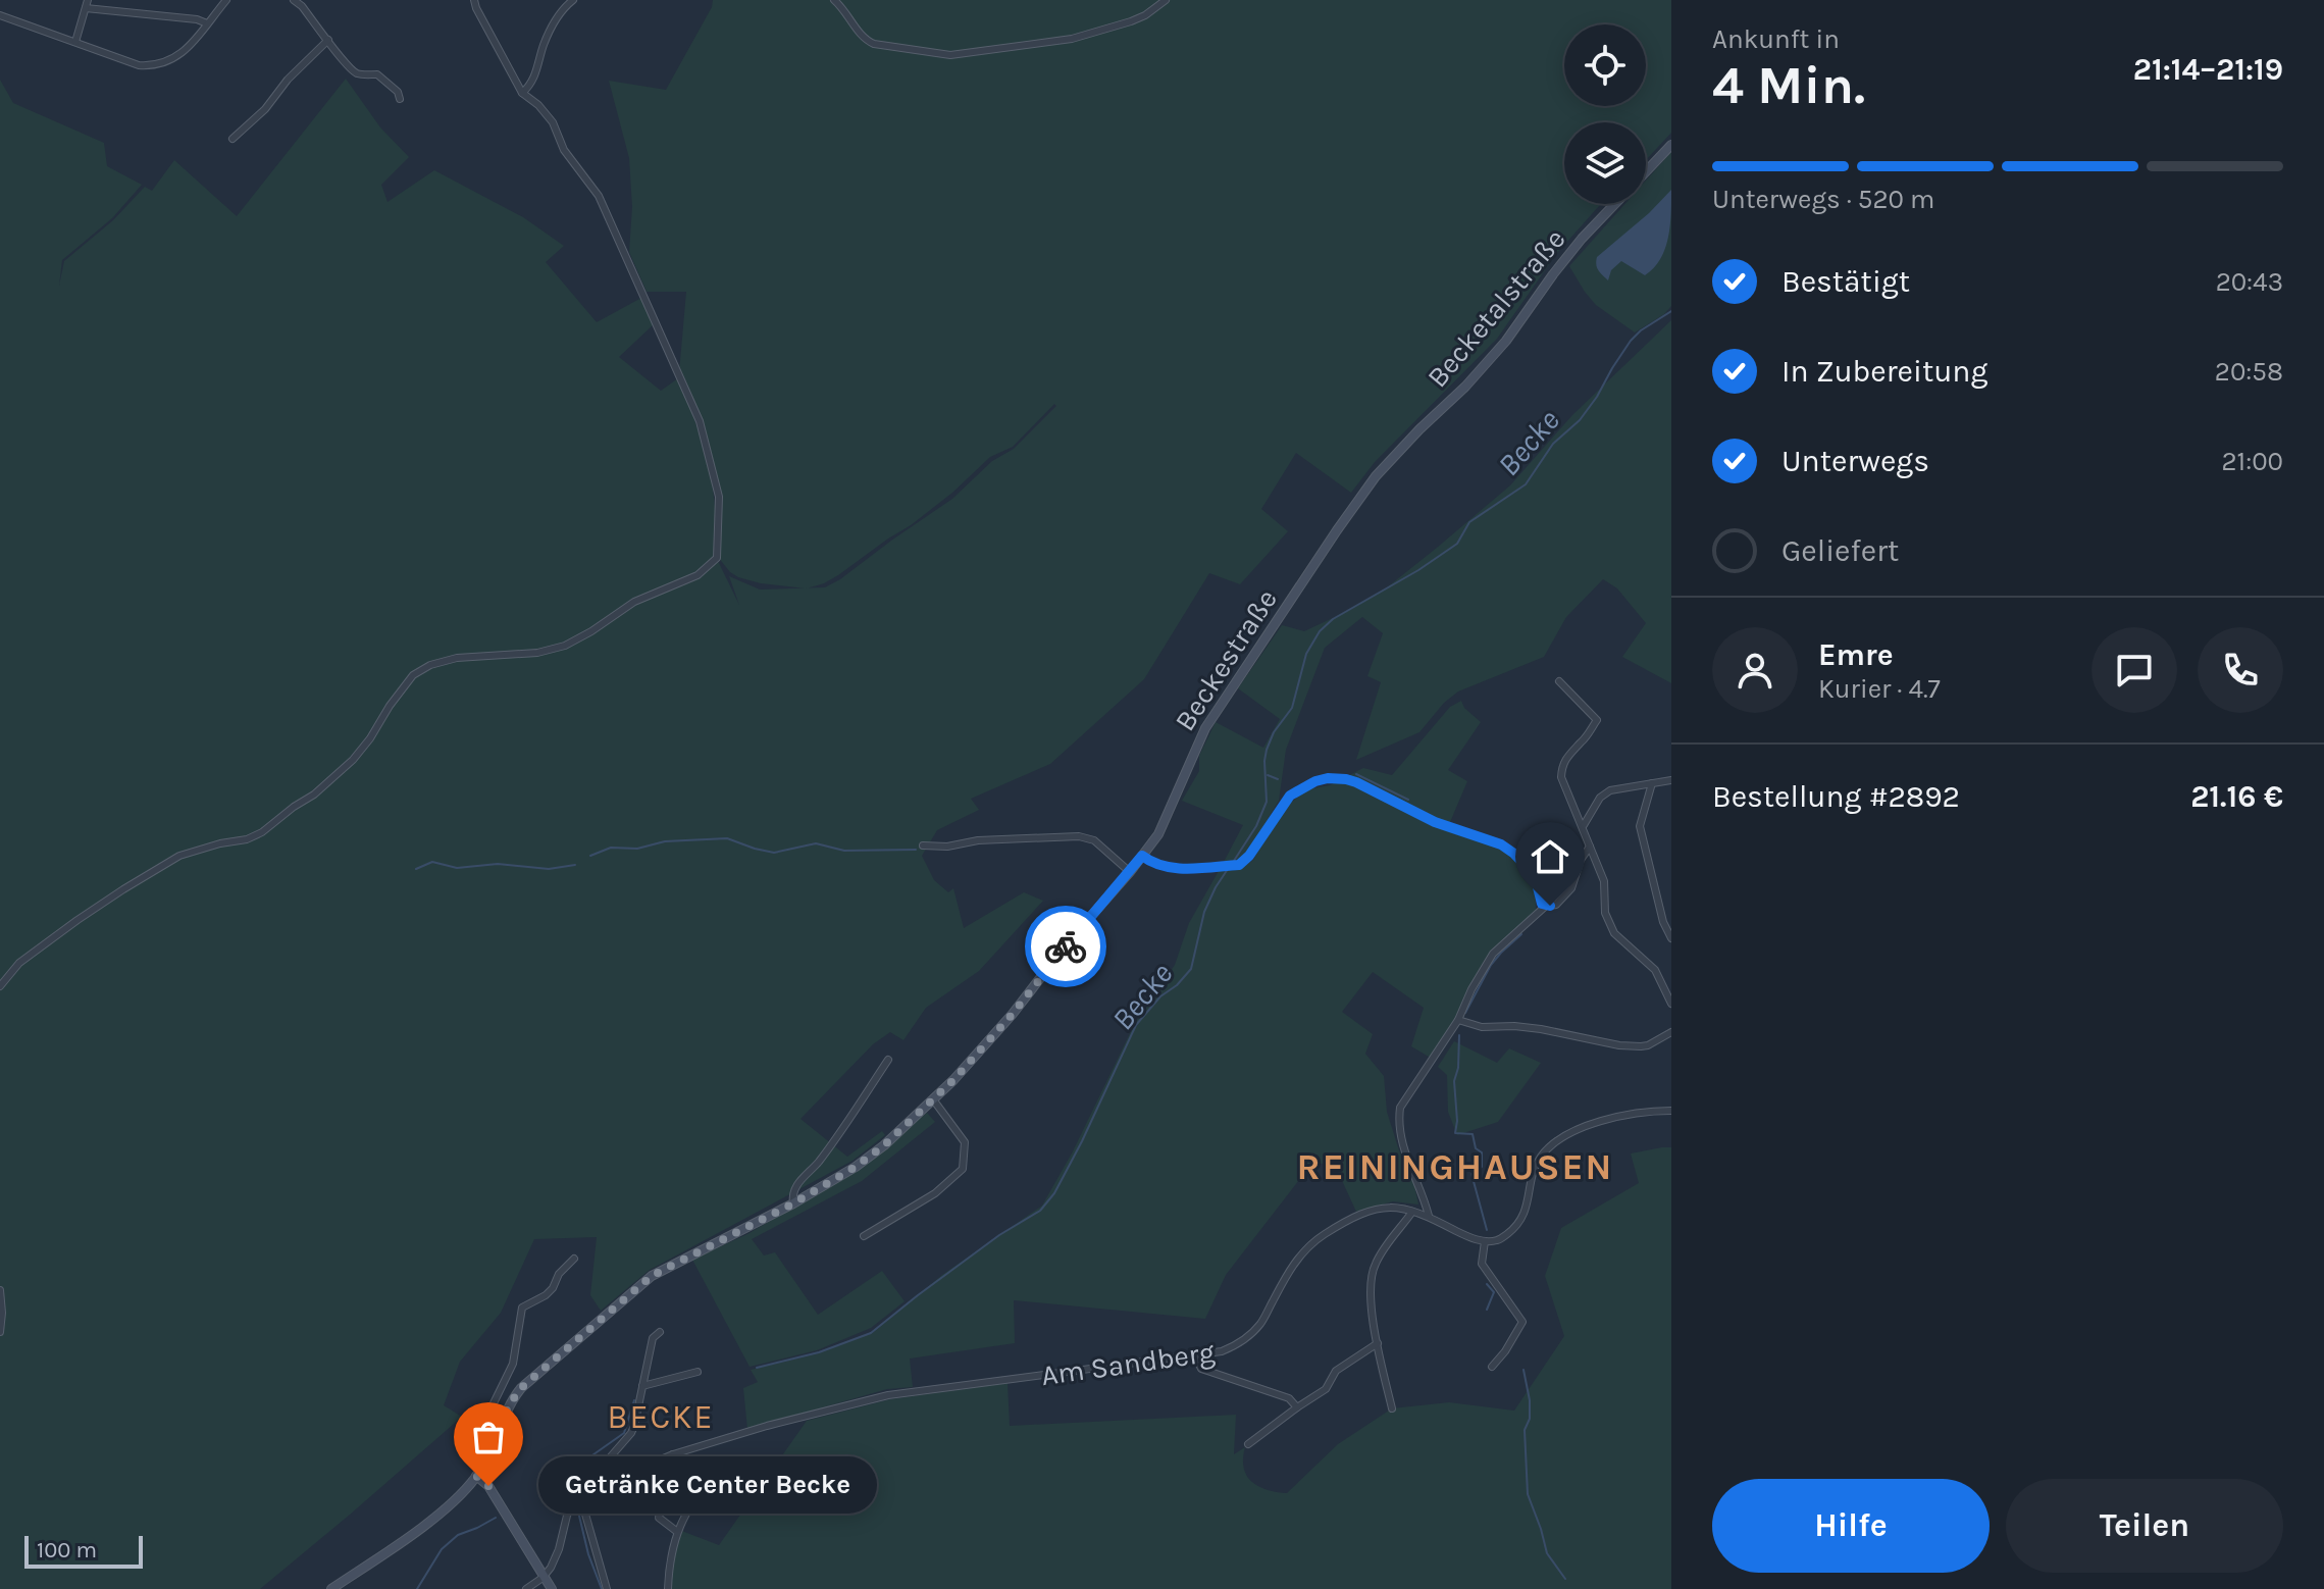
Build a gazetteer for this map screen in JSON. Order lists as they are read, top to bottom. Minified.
{"streets":{"main road":["Becketalstraße","Beckestraße"],"street":["Am Sandberg"]},"crossings":[["Becketalstraße","Beckestraße"]],"districts":["REININGHAUSEN","BECKE"],"water":["Becke"],"places":["Getränke Center Becke"],"scale_bar":"100 m","page":{"heading":["4 Min.","Ankunft in","21:14–21:19"],"panel":["Emre","Kurier · 4.7","Bestellung #2892","21.16 €"],"bar":"Unterwegs · 520 m","list":[["Bestätigt","20:43"],["In Zubereitung","20:58"],["Unterwegs","21:00"],"Geliefert"],"bubble":"Getränke Center Becke","buttons":["Hilfe","Teilen"],"scale":"100 m"}}
